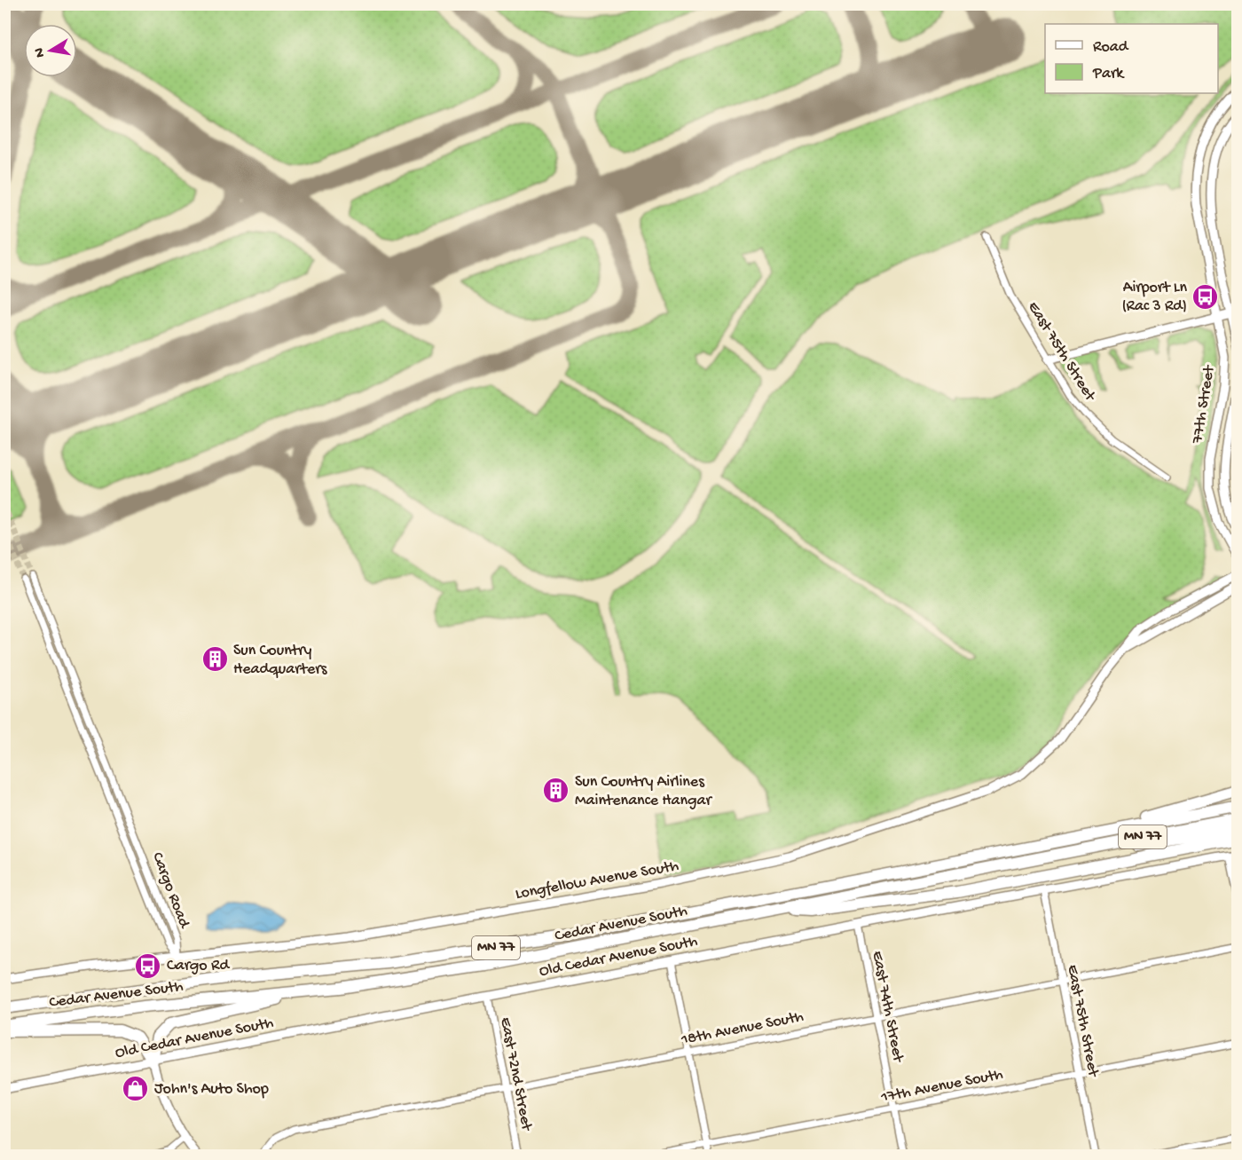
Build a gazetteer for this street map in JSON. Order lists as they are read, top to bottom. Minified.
{"streets":{"highway":["MN 77","Cedar Avenue South"],"street":["East 75th Street","77th Street","Longfellow Avenue South","Cargo Road","Old Cedar Avenue South","East 74th Street","18th Avenue South","East 72nd Street","17th Avenue South"]},"crossings":[["East 75th Street","Old Cedar Avenue South"],["East 75th Street","18th Avenue South"],["East 75th Street","17th Avenue South"],["Longfellow Avenue South","Cargo Road"],["Old Cedar Avenue South","East 74th Street"],["Old Cedar Avenue South","East 72nd Street"],["East 74th Street","18th Avenue South"],["East 74th Street","17th Avenue South"],["18th Avenue South","East 72nd Street"]],"places":{"bus stop":["Airport Ln (Rac 3 Rd)","Cargo Rd"],"building":["Sun Country Headquarters","Sun Country Airlines Maintenance Hangar"],"shop":["John's Auto Shop"]},"legend":["Road","Park"],"north":"left"}
